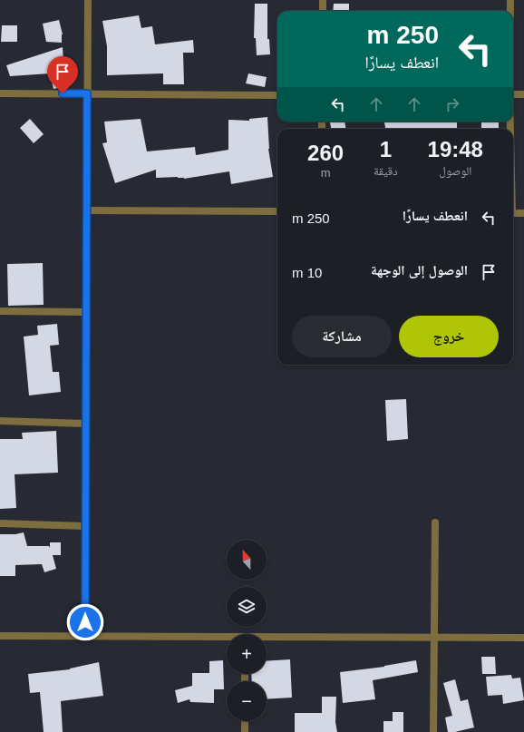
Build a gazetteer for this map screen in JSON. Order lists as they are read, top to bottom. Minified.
{"north":"top","page":{"turn":["250 m","انعطف يسارًا"],"eta":["19:48","الوصول","1","دقيقة","260","m"],"list":[{"name":"انعطف يسارًا","value":"250 m"},{"name":"الوصول إلى الوجهة","value":"10 m"}],"buttons":["خروج","مشاركة"],"map_buttons":["+","−"]}}
